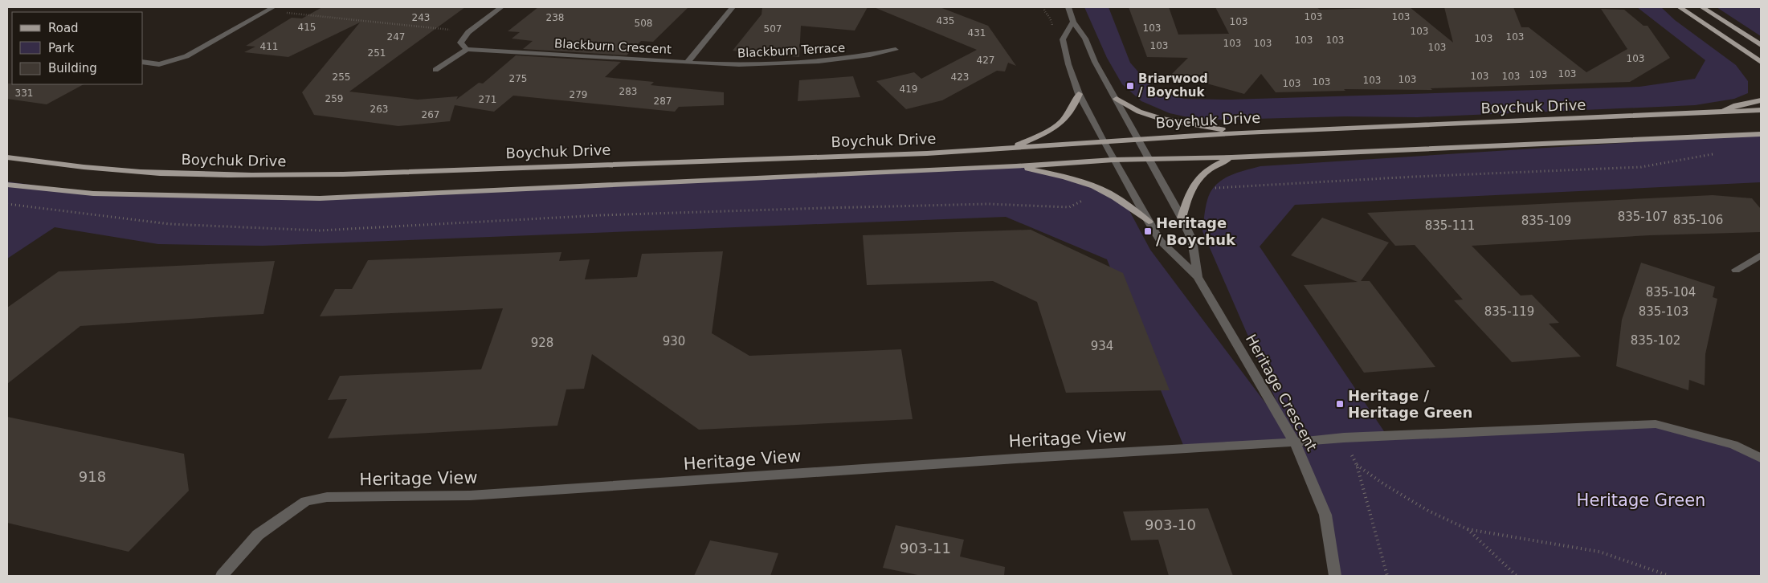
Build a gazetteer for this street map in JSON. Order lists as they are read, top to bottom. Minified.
{"streets":{"main road":["Boychuk Drive"],"street":["Blackburn Crescent","Blackburn Terrace","Heritage Crescent","Heritage View"]},"crossings":[["Blackburn Crescent","Blackburn Terrace"],["Boychuk Drive","Heritage Crescent"],["Heritage Crescent","Heritage View"]],"parks":["Heritage Green"],"places":{"transit":["Briarwood / Boychuk","Heritage / Boychuk","Heritage / Heritage Green"]},"house_numbers":["103","103","243","238","435","103","508","415","103","507","103","431","247","103","103","103","103","103","103","103","411","103","251","103","427","103","103","103","103","255","423","275","103","103","103","103","419","283","331","279","259","271","287","263","267","835-107","835-106","835-109","835-111","835-104","835-119","835-103","835-102","930","928","934","918","903-10","903-11"],"legend":["Road","Park","Building"]}
